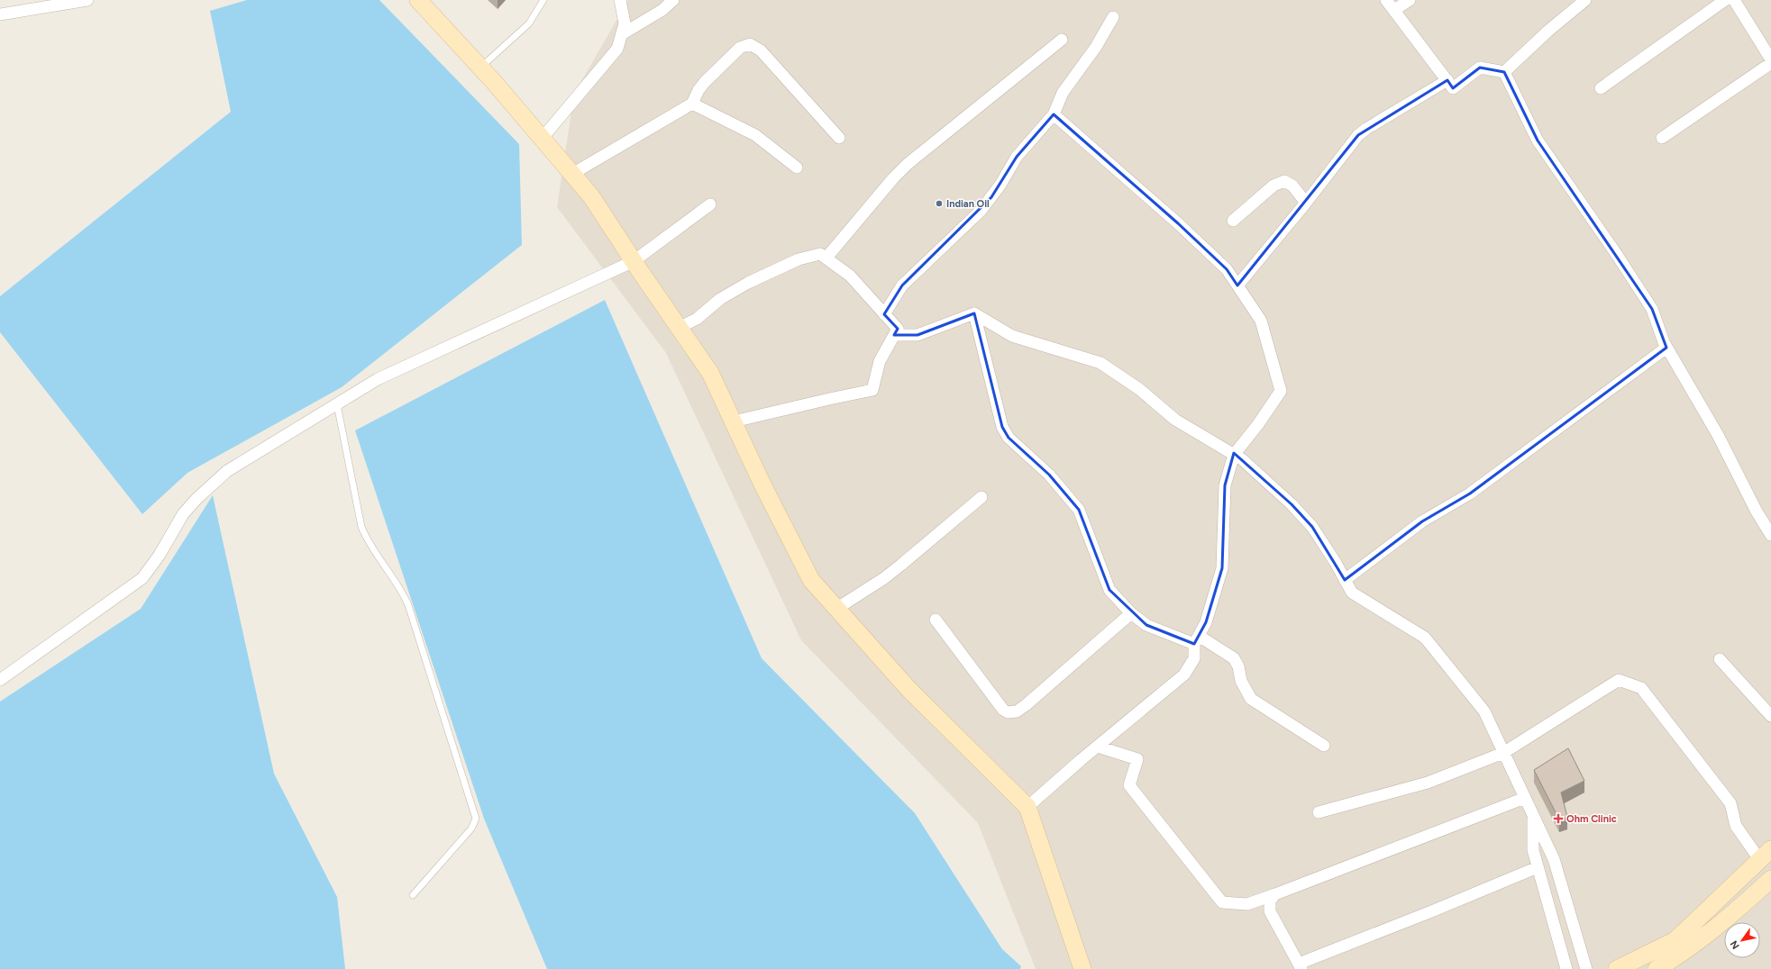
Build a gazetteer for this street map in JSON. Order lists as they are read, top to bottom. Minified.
{"places":{"other":["Indian Oil"],"health":["Ohm Clinic"]},"north":"bottom left"}
